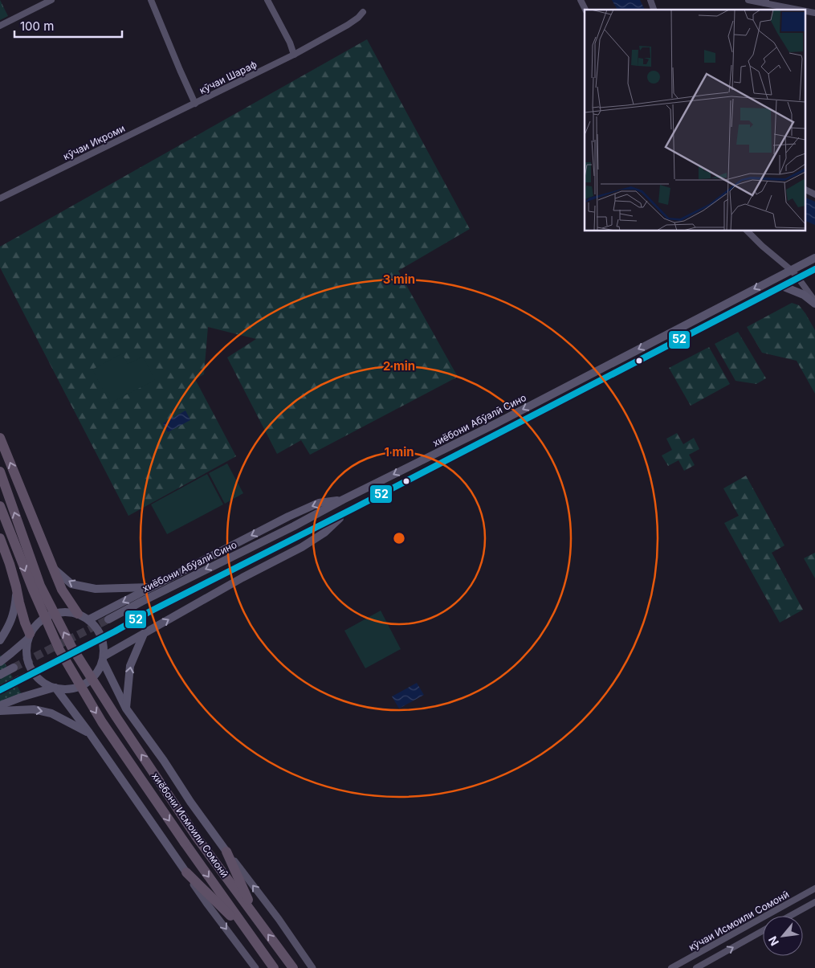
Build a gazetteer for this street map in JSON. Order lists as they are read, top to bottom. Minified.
{"streets":{"highway":["хиёбони Исмоили Сомонӣ"],"main road":["хиёбони Абӯалӣ Сино"],"street":["кӯчаи Шараф","кӯчаи Икроми","кӯчаи Исмоили Сомонӣ"]},"crossings":[["кӯчаи Шараф","кӯчаи Икроми"]],"lines":["transit line 52"],"scale_bar":"100 m","north":"bottom left","rings":["3 min","2 min","1 min"]}
